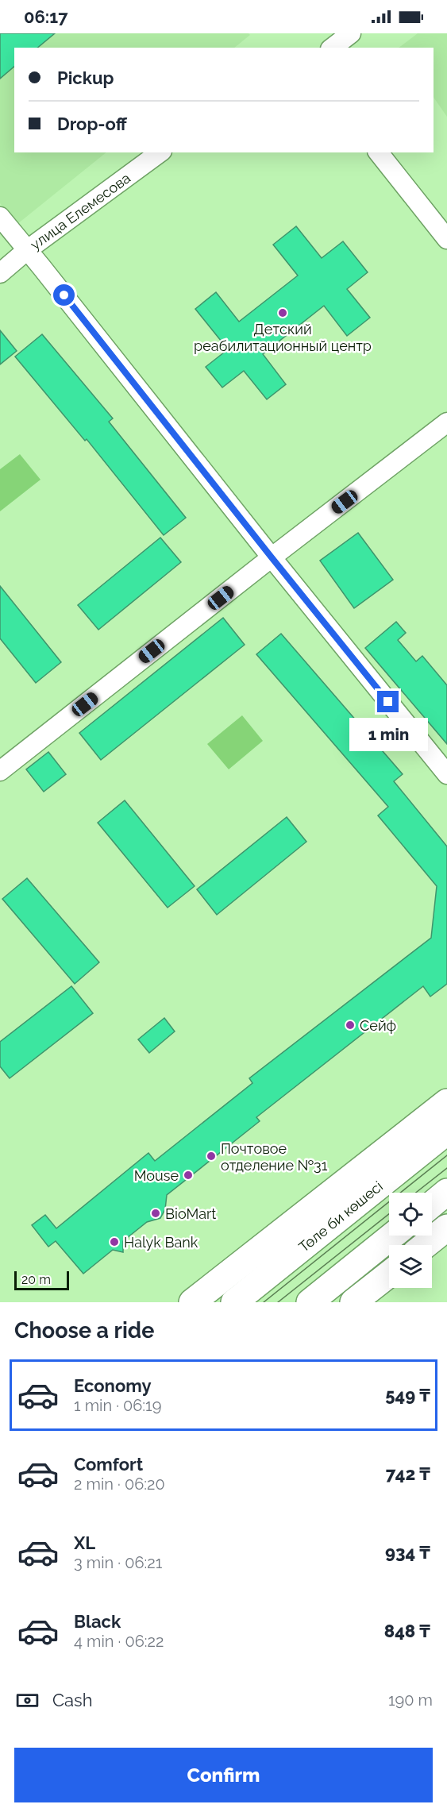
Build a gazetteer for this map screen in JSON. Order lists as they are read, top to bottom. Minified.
{"streets":{"main road":["Төле би көшесі"],"street":["улица Елемесова"]},"places":["Детский реабилитационный центр","Сейф","Почтовое отделение №31","Mouse","BioMart","Halyk Bank"],"scale_bar":"20 m","page":{"status":"06:17","banner":["Pickup","Drop-off"],"bubble":"1 min","scale":"20 m","heading":"Choose a ride","list":[{"name":"Economy","note":"1 min · 06:19","value":"549 ₸"},{"name":"Comfort","note":"2 min · 06:20","value":"742 ₸"},{"name":"XL","note":"3 min · 06:21","value":"934 ₸"},{"name":"Black","note":"4 min · 06:22","value":"848 ₸"}],"pay":["Cash","190 m"],"buttons":"Confirm"}}
